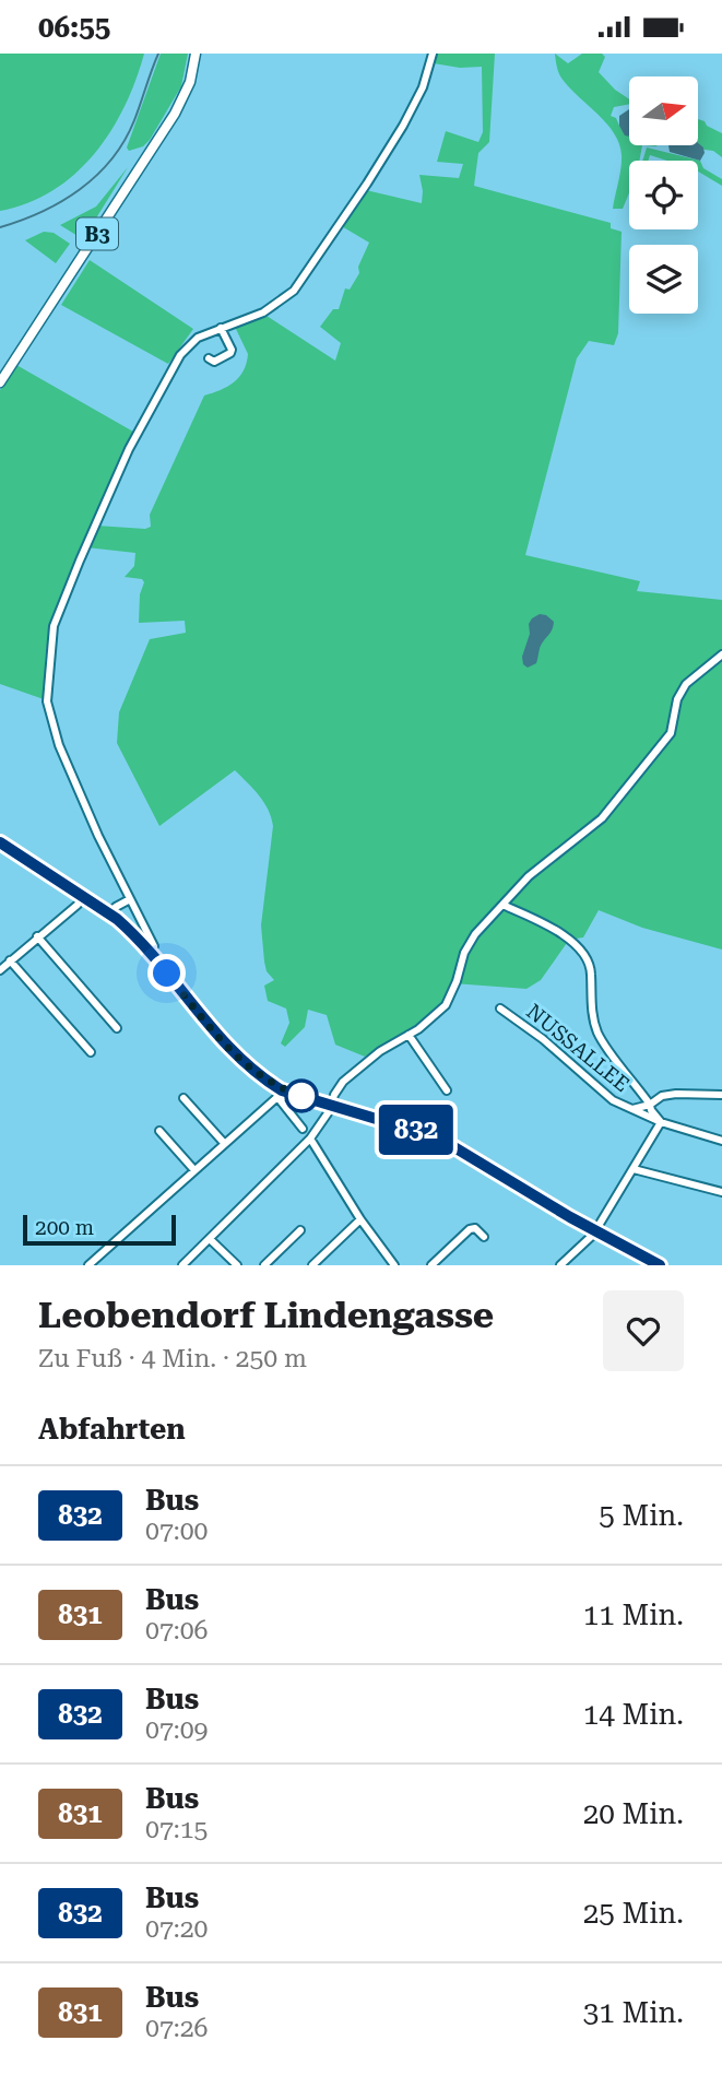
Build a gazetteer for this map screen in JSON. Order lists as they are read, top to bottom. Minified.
{"streets":{"main road":["B3"],"street":["NUSSALLEE"]},"lines":["bus line 832"],"scale_bar":"200 m","north":"right","page":{"status":"06:55","on_map":"832","scale":"200 m","heading":[["Leobendorf Lindengasse","Zu Fuß · 4 Min. · 250 m"],"Abfahrten"],"list":[{"mark":"832","name":"Bus","note":"07:00","value":"5 Min."},{"mark":"831","name":"Bus","note":"07:06","value":"11 Min."},{"mark":"832","name":"Bus","note":"07:09","value":"14 Min."},{"mark":"831","name":"Bus","note":"07:15","value":"20 Min."},{"mark":"832","name":"Bus","note":"07:20","value":"25 Min."},{"mark":"831","name":"Bus","note":"07:26","value":"31 Min."}]}}
